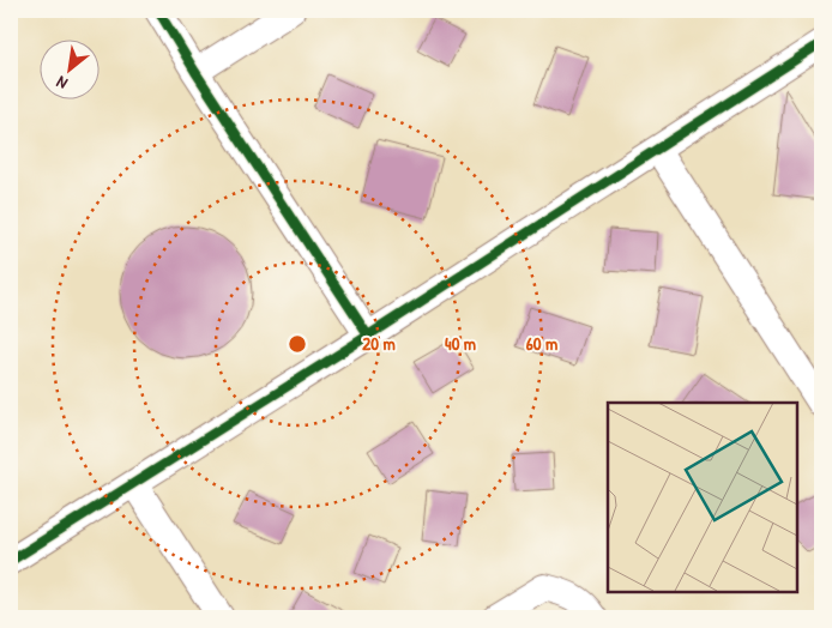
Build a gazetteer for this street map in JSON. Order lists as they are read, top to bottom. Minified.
{"north":"bottom left","rings":["20 m","40 m","60 m"]}
